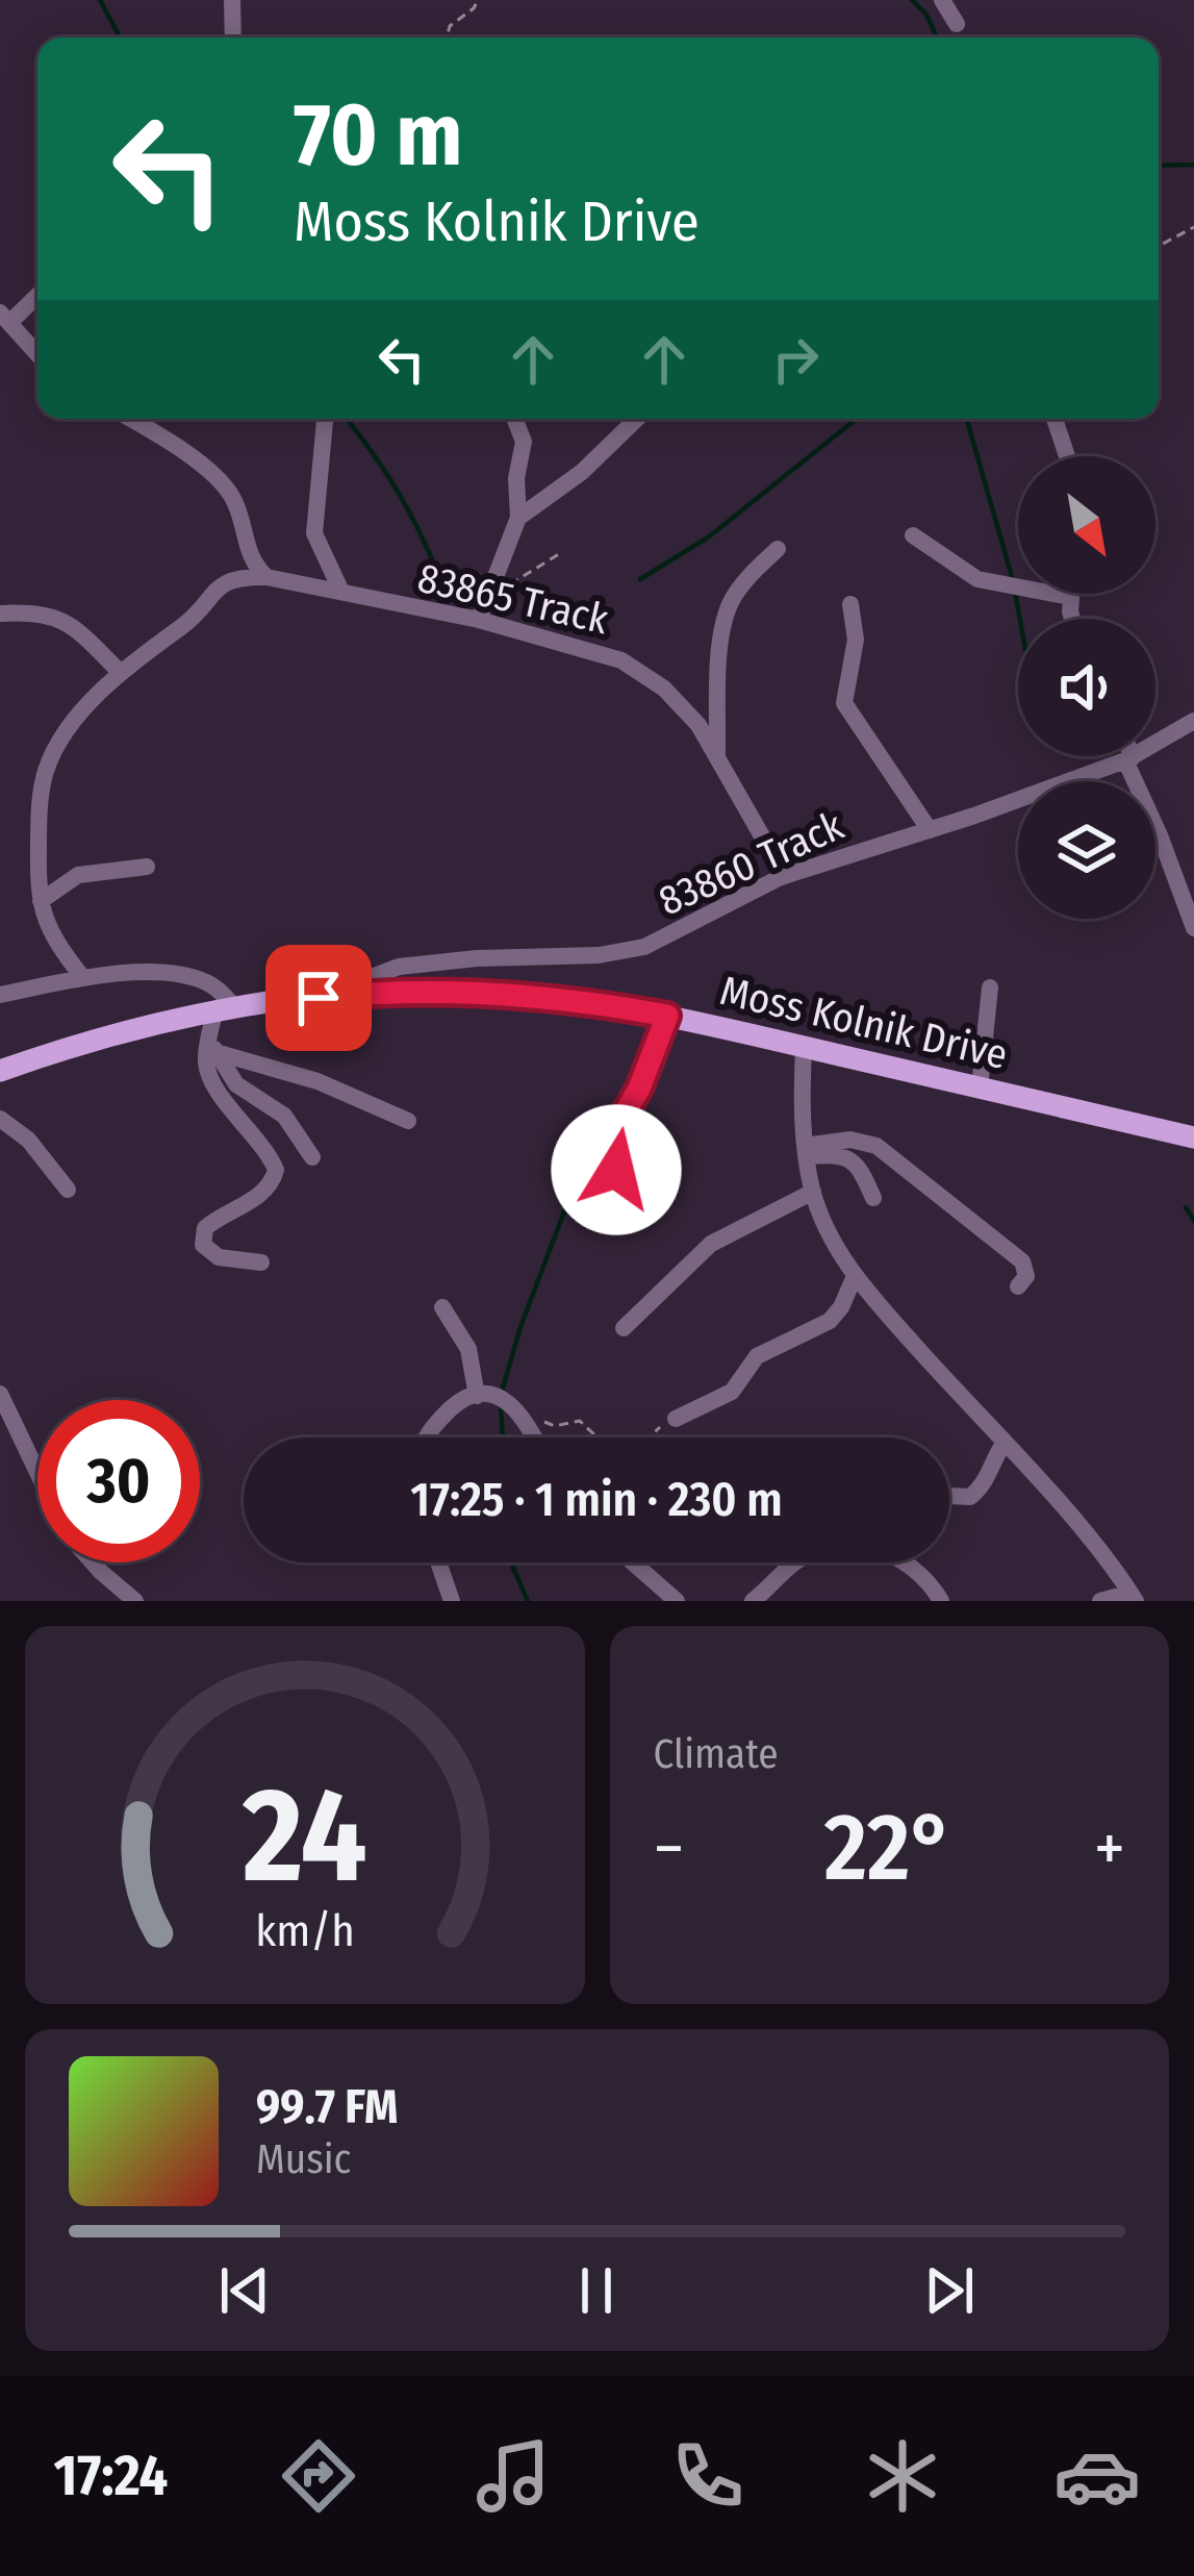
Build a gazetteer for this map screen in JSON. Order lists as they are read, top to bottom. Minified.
{"streets":{"main road":["Moss Kolnik Drive"],"street":["83865 Track","83860 Track"]},"crossings":[["83865 Track","83860 Track"],["83860 Track","Moss Kolnik Drive"]],"north":"bottom right","page":{"turn":["70 m","Moss Kolnik Drive"],"limit":"30","trip":"17:25 · 1 min · 230 m","tile":"Climate","heat":["−","22°","+"],"song":["99.7 FM","Music"],"tabs":"17:24","gauge":["24","km/h"]}}
